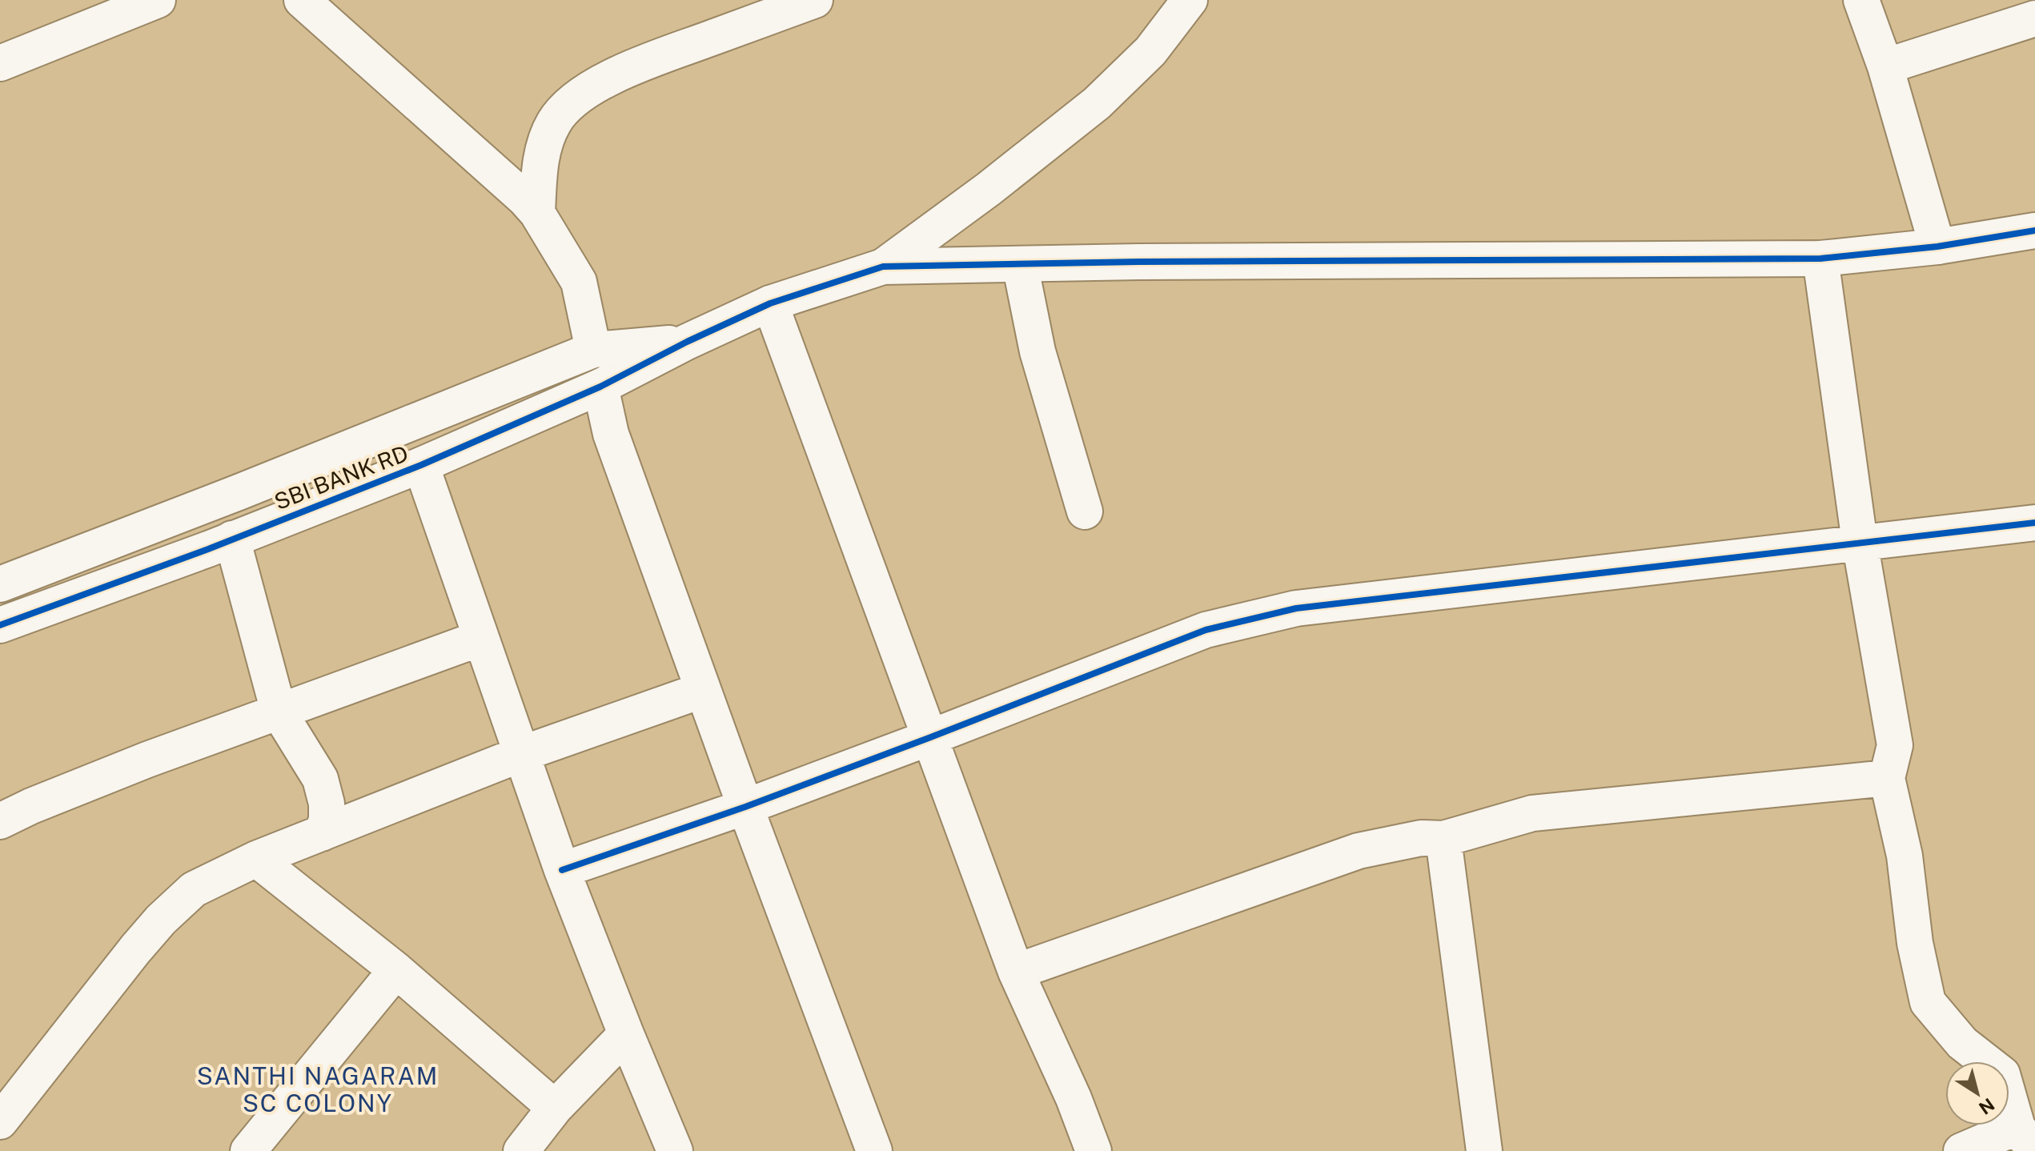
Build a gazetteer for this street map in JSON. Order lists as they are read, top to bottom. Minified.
{"streets":{"street":["SBI BANK RD"]},"districts":["SANTHI NAGARAM SC COLONY"],"north":"bottom right"}
